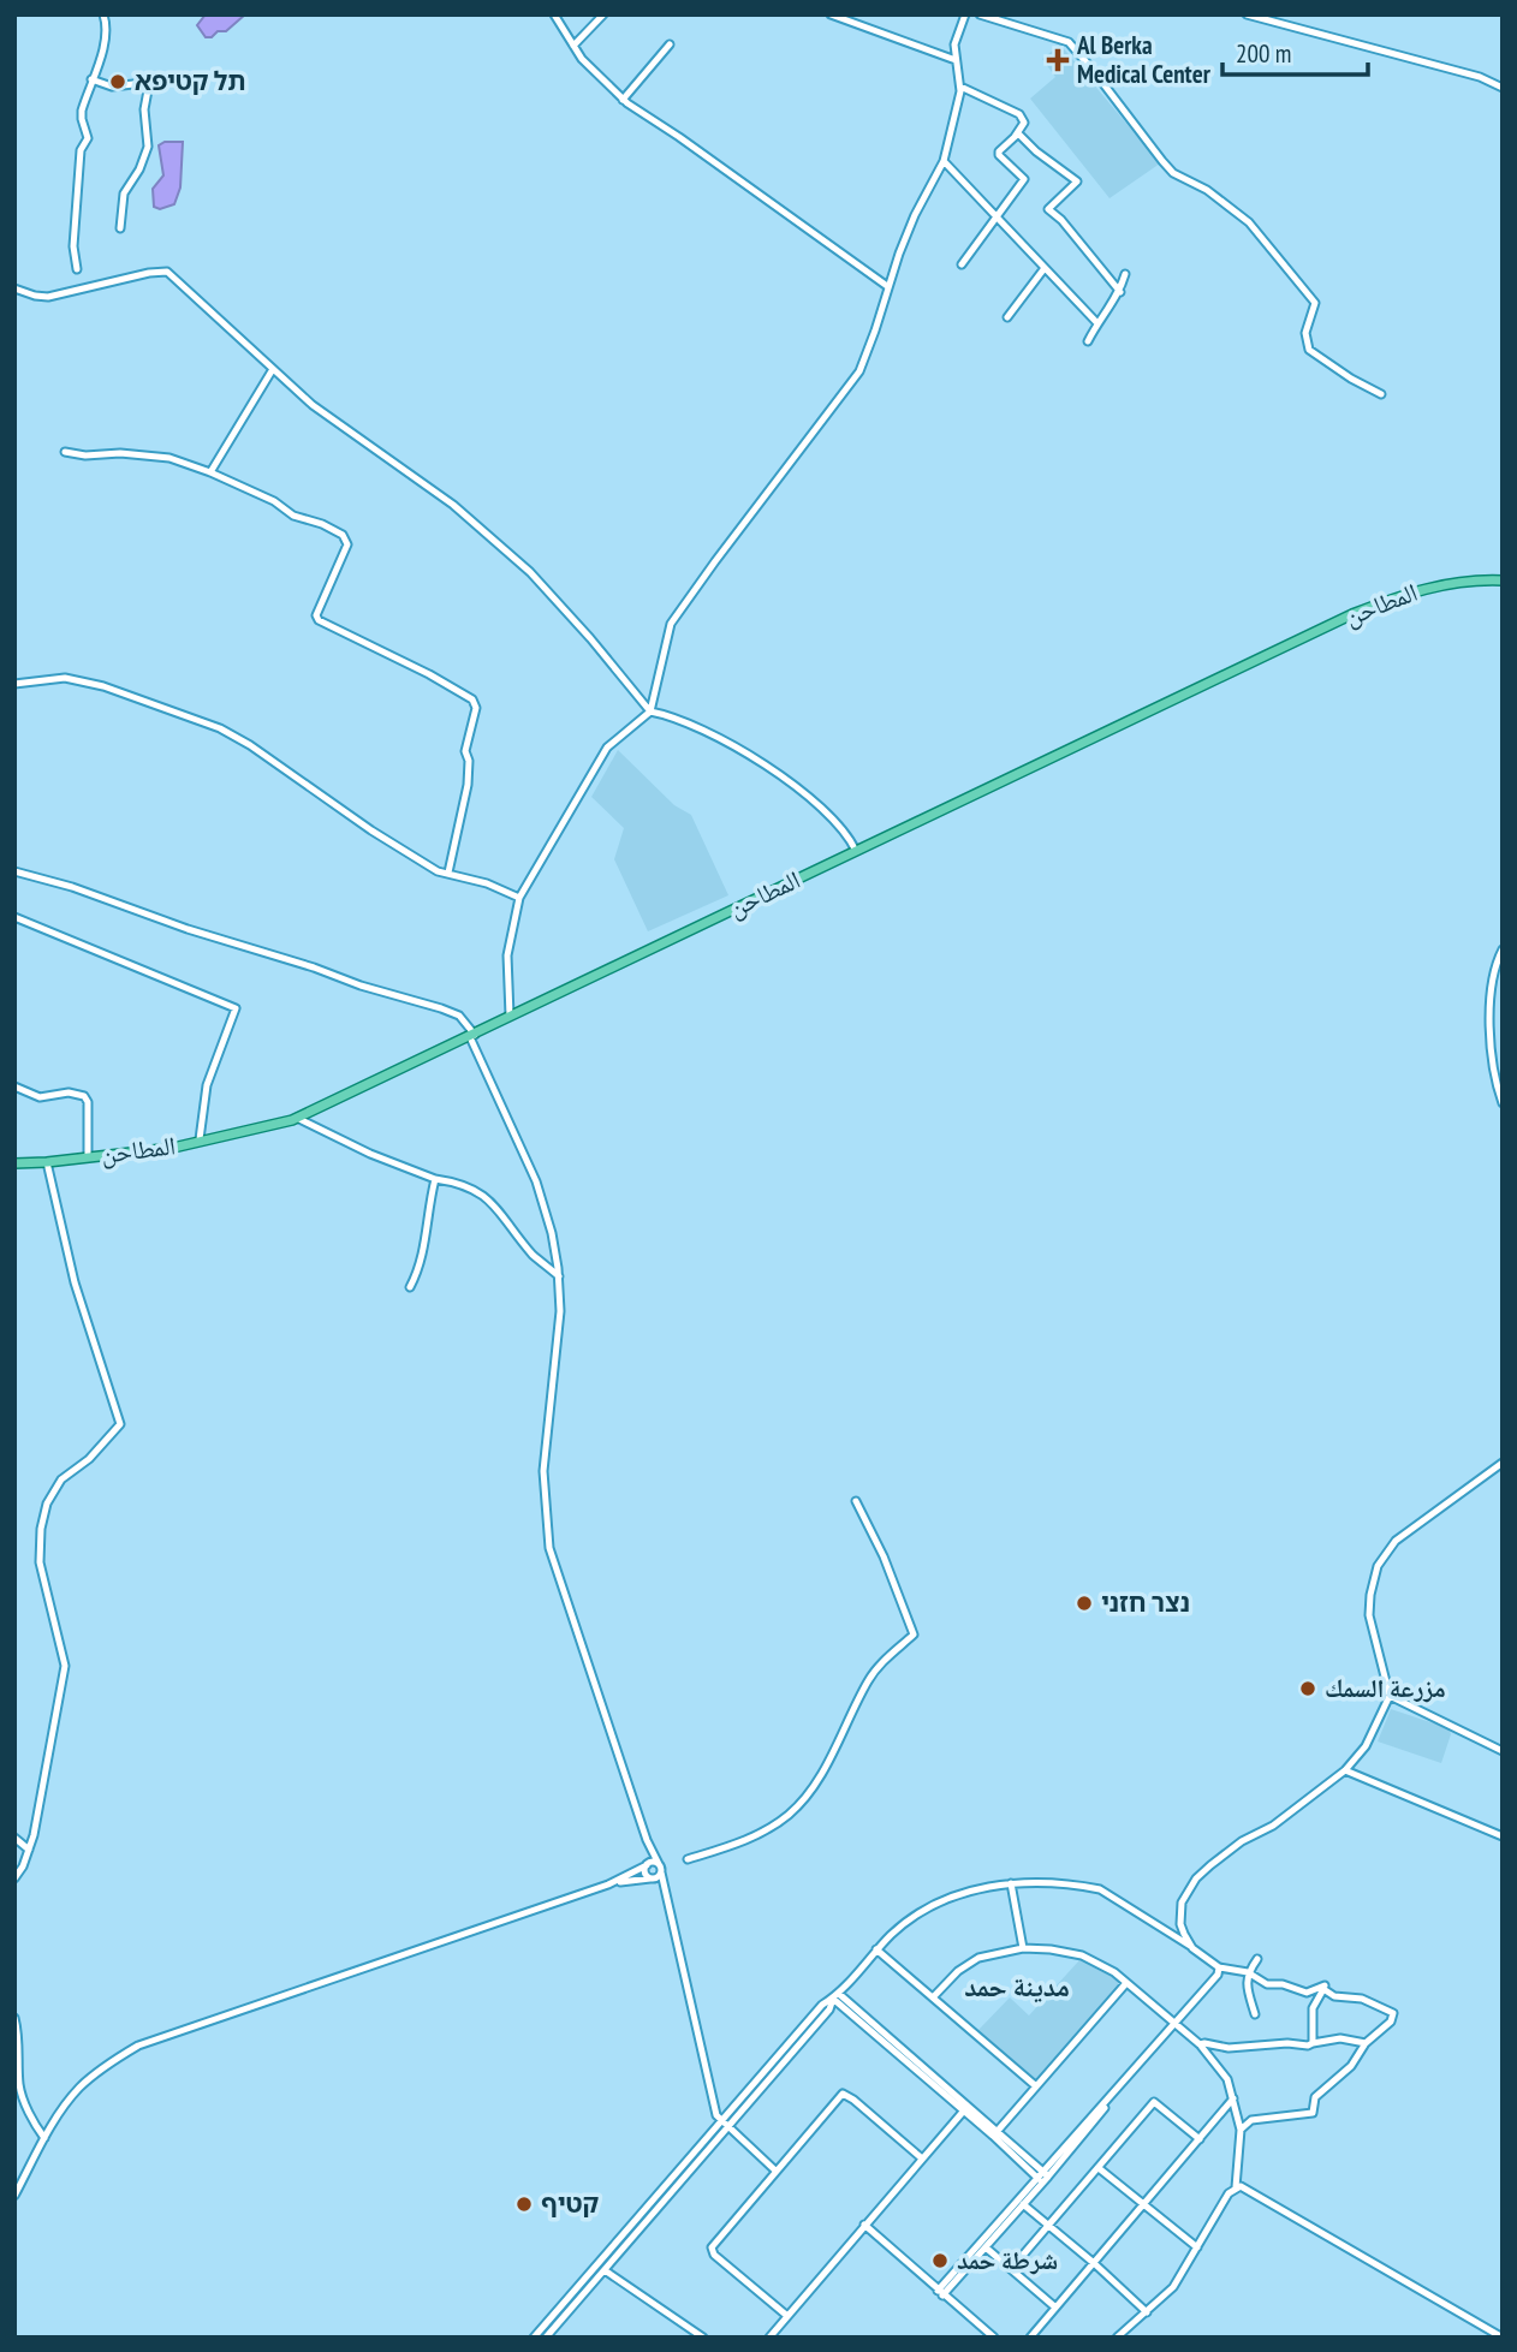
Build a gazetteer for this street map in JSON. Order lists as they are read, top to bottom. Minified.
{"streets":{"main road":["المطاحن"]},"districts":["مدينة حمد"],"places":{"health":["Al Berka Medical Center"],"other":["תל קטיפא","נצר חזני","مزرعة السمك","קטיף","شرطة حمد"]},"scale_bar":"200 m"}
